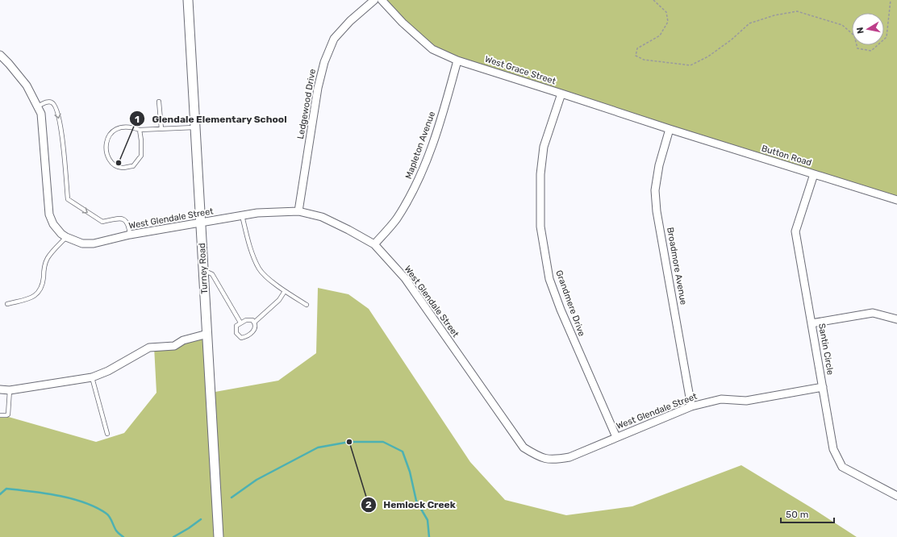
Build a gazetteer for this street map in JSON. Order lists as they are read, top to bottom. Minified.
{"streets":{"street":["West Grace Street","Ledgewood Drive","Mapleton Avenue","Button Road","West Glendale Street","Broadmore Avenue","Turney Road","Grandmere Drive","Santin Circle"]},"crossings":[["West Grace Street","Mapleton Avenue"],["West Grace Street","Button Road"],["West Grace Street","Broadmore Avenue"],["West Grace Street","Grandmere Drive"],["Ledgewood Drive","West Glendale Street"],["Mapleton Avenue","West Glendale Street"],["Button Road","Broadmore Avenue"],["Button Road","Santin Circle"],["West Glendale Street","Broadmore Avenue"],["West Glendale Street","Turney Road"],["West Glendale Street","Grandmere Drive"],["West Glendale Street","Santin Circle"]],"places":["Glendale Elementary School","Hemlock Creek"],"scale_bar":"50 m","north":"left"}
